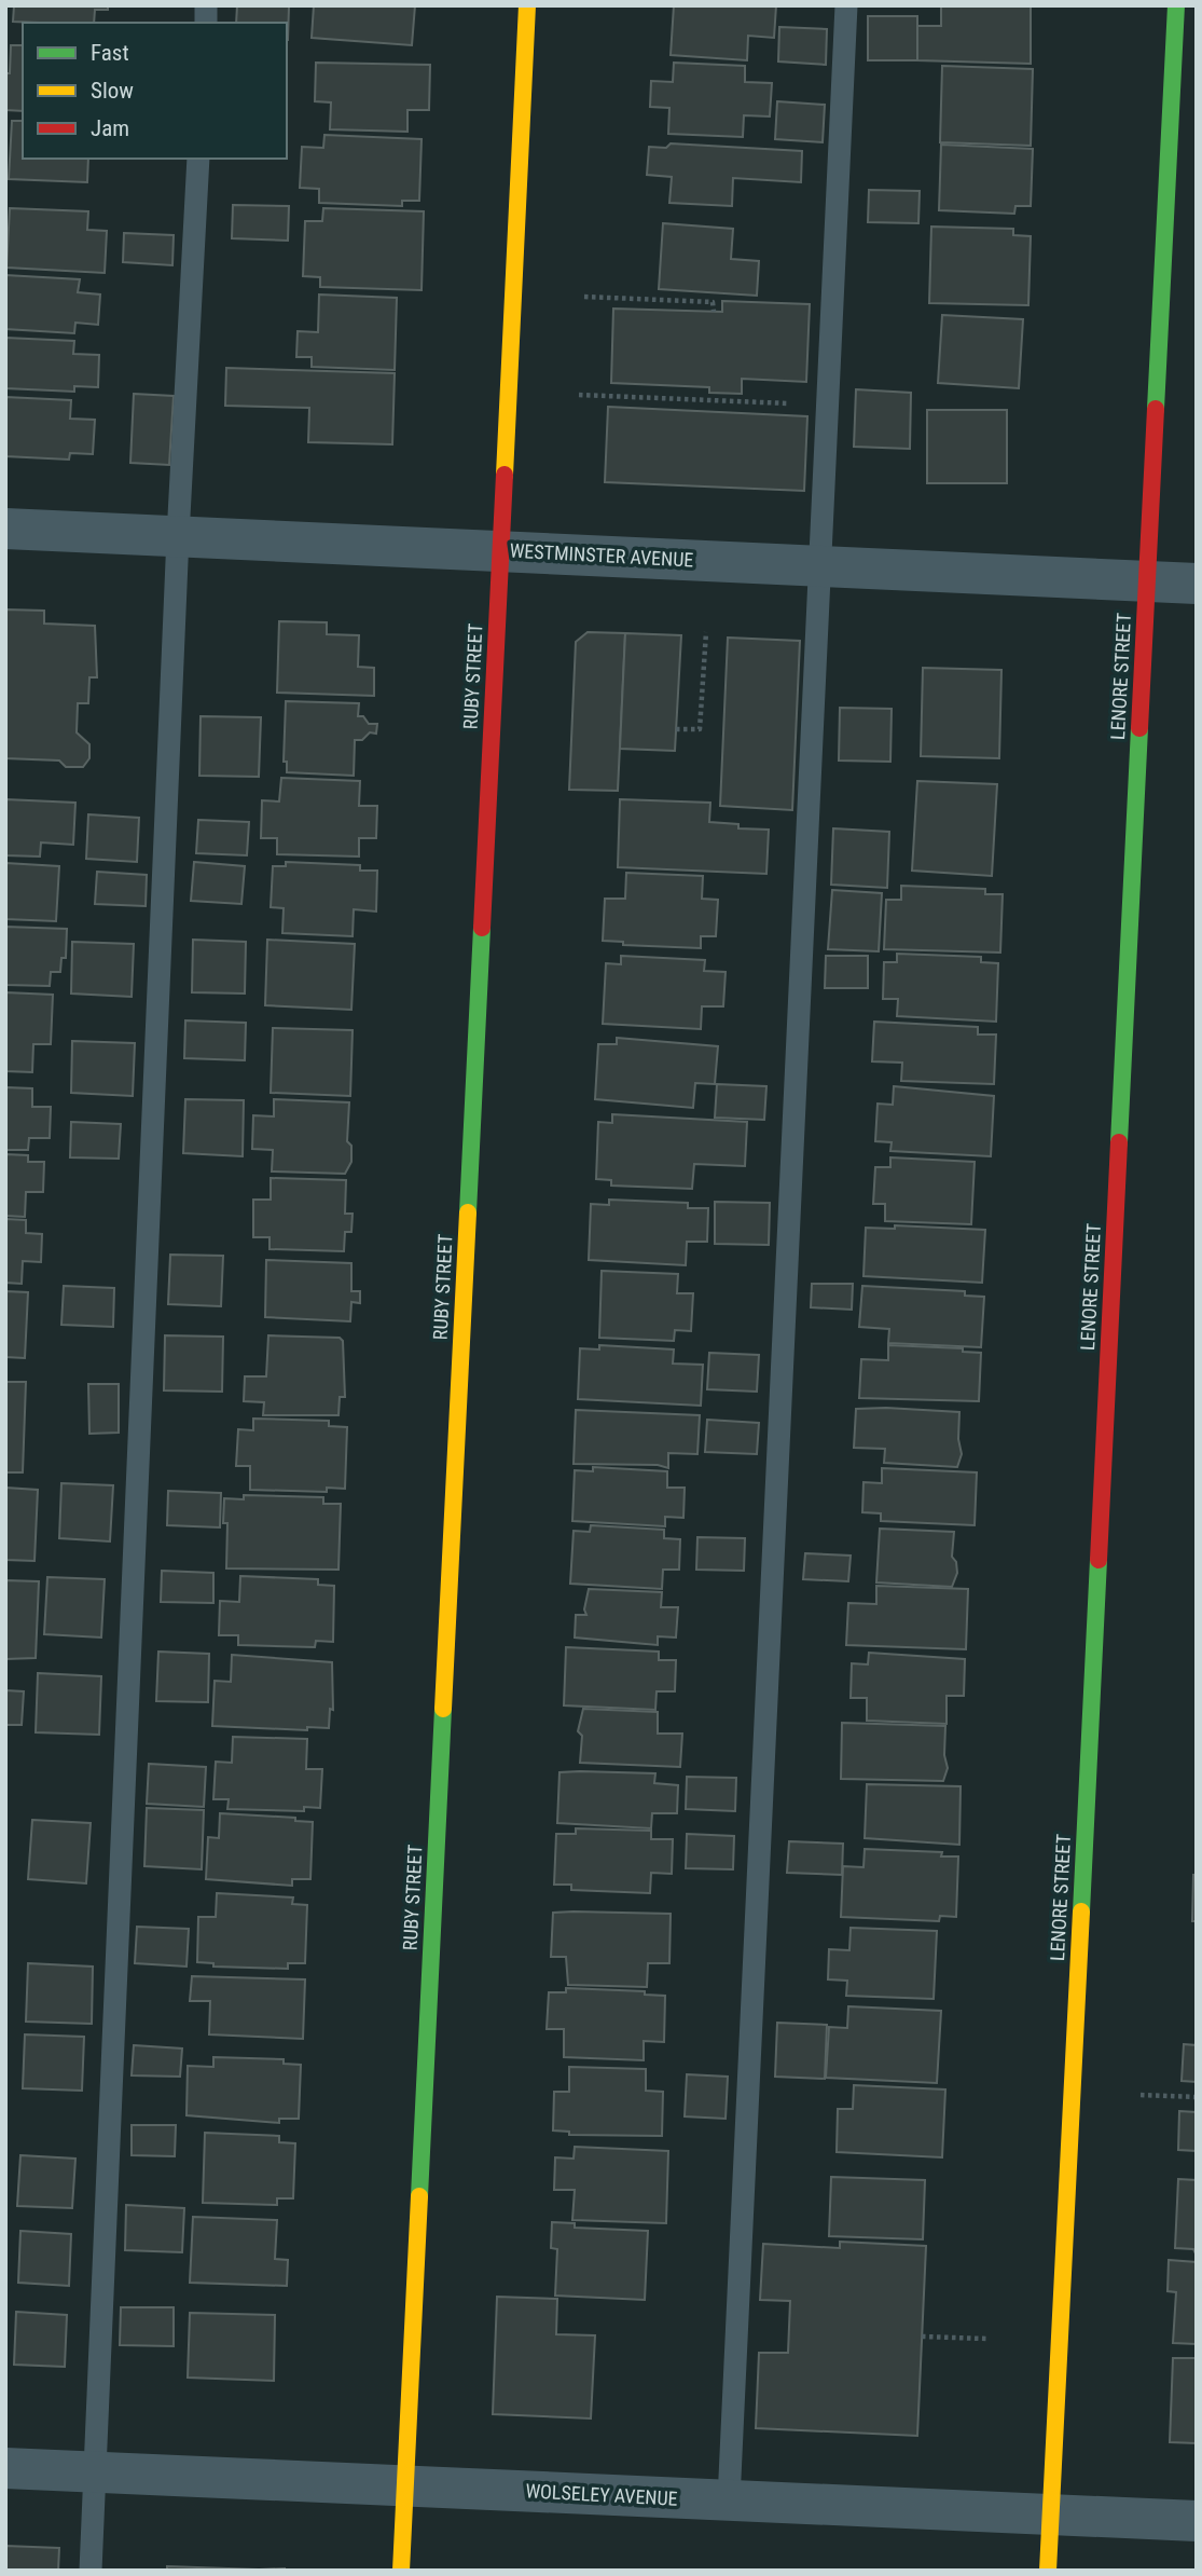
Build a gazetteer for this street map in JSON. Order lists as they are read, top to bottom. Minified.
{"streets":{"street":["WESTMINSTER AVENUE","RUBY STREET","LENORE STREET","WOLSELEY AVENUE"]},"crossings":[["WESTMINSTER AVENUE","RUBY STREET"],["WESTMINSTER AVENUE","LENORE STREET"],["RUBY STREET","WOLSELEY AVENUE"],["LENORE STREET","WOLSELEY AVENUE"]],"legend":["Fast","Slow","Jam"]}
